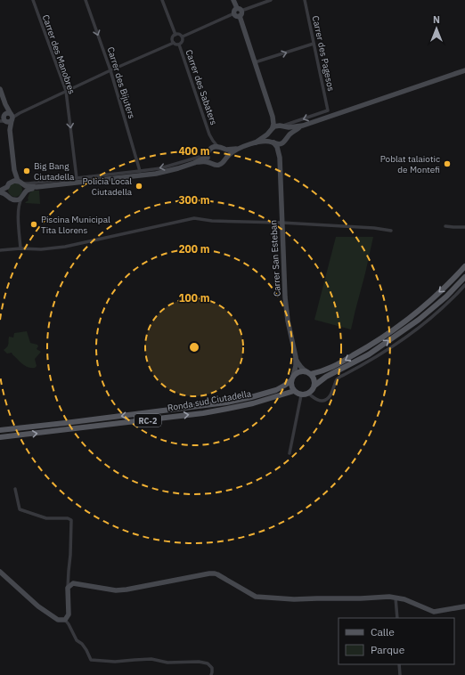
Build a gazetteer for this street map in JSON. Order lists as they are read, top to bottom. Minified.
{"streets":{"main road":["Ronda sud Ciutadella","RC-2"],"street":["Carrer des Pagesos","Carrer des Manobres","Carrer des Bijuters","Carrer des Sabaters","Carrer San Esteban"]},"crossings":[["Carrer des Pagesos","Carrer San Esteban"],["Carrer San Esteban","Ronda sud Ciutadella"],["Carrer San Esteban","RC-2"],["Ronda sud Ciutadella","RC-2"]],"one_way":["Carrer des Manobres","Carrer des Bijuters"],"places":["Poblat talaiotic de Montefi","Big Bang Ciutadella","Policia Local Ciutadella","Piscina Municipal Tita Llorens"],"legend":["Calle","Parque"],"north":"top","rings":["400 m","300 m","200 m","100 m"]}
